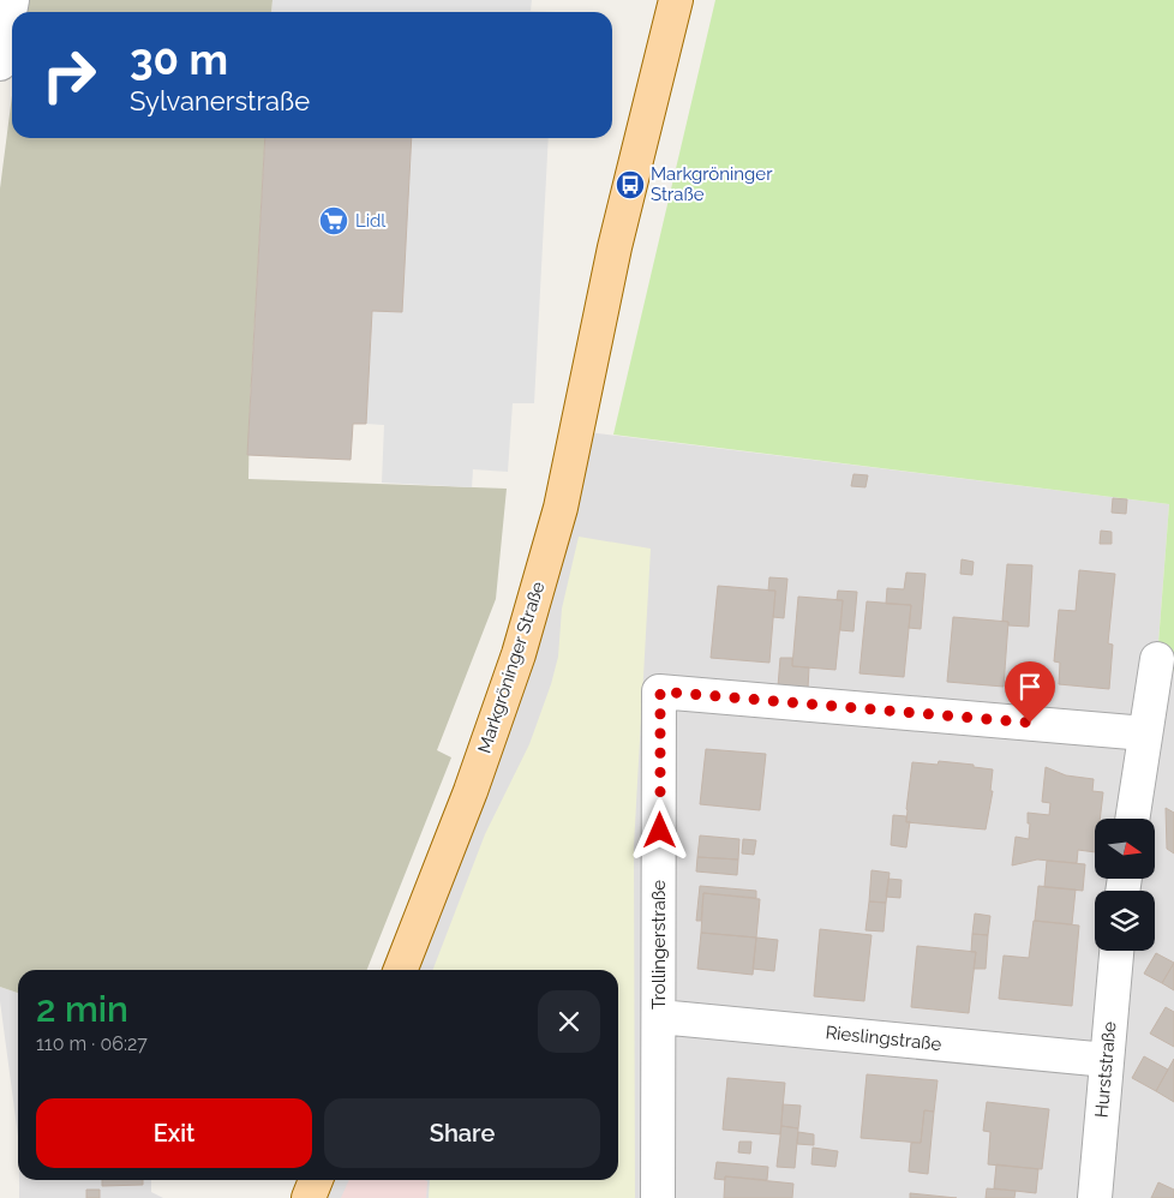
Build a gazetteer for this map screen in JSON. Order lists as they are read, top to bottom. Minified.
{"streets":{"main road":["Markgröninger Straße"],"street":["Trollingerstraße","Rieslingstraße","Hurststraße"]},"crossings":[["Trollingerstraße","Rieslingstraße"],["Rieslingstraße","Hurststraße"]],"places":{"bus stop":["Markgröninger Straße"],"supermarket":["Lidl"]},"north":"right","page":{"turn":["30 m","Sylvanerstraße"],"heading":["2 min","110 m · 06:27"],"buttons":["Exit","Share"]}}
